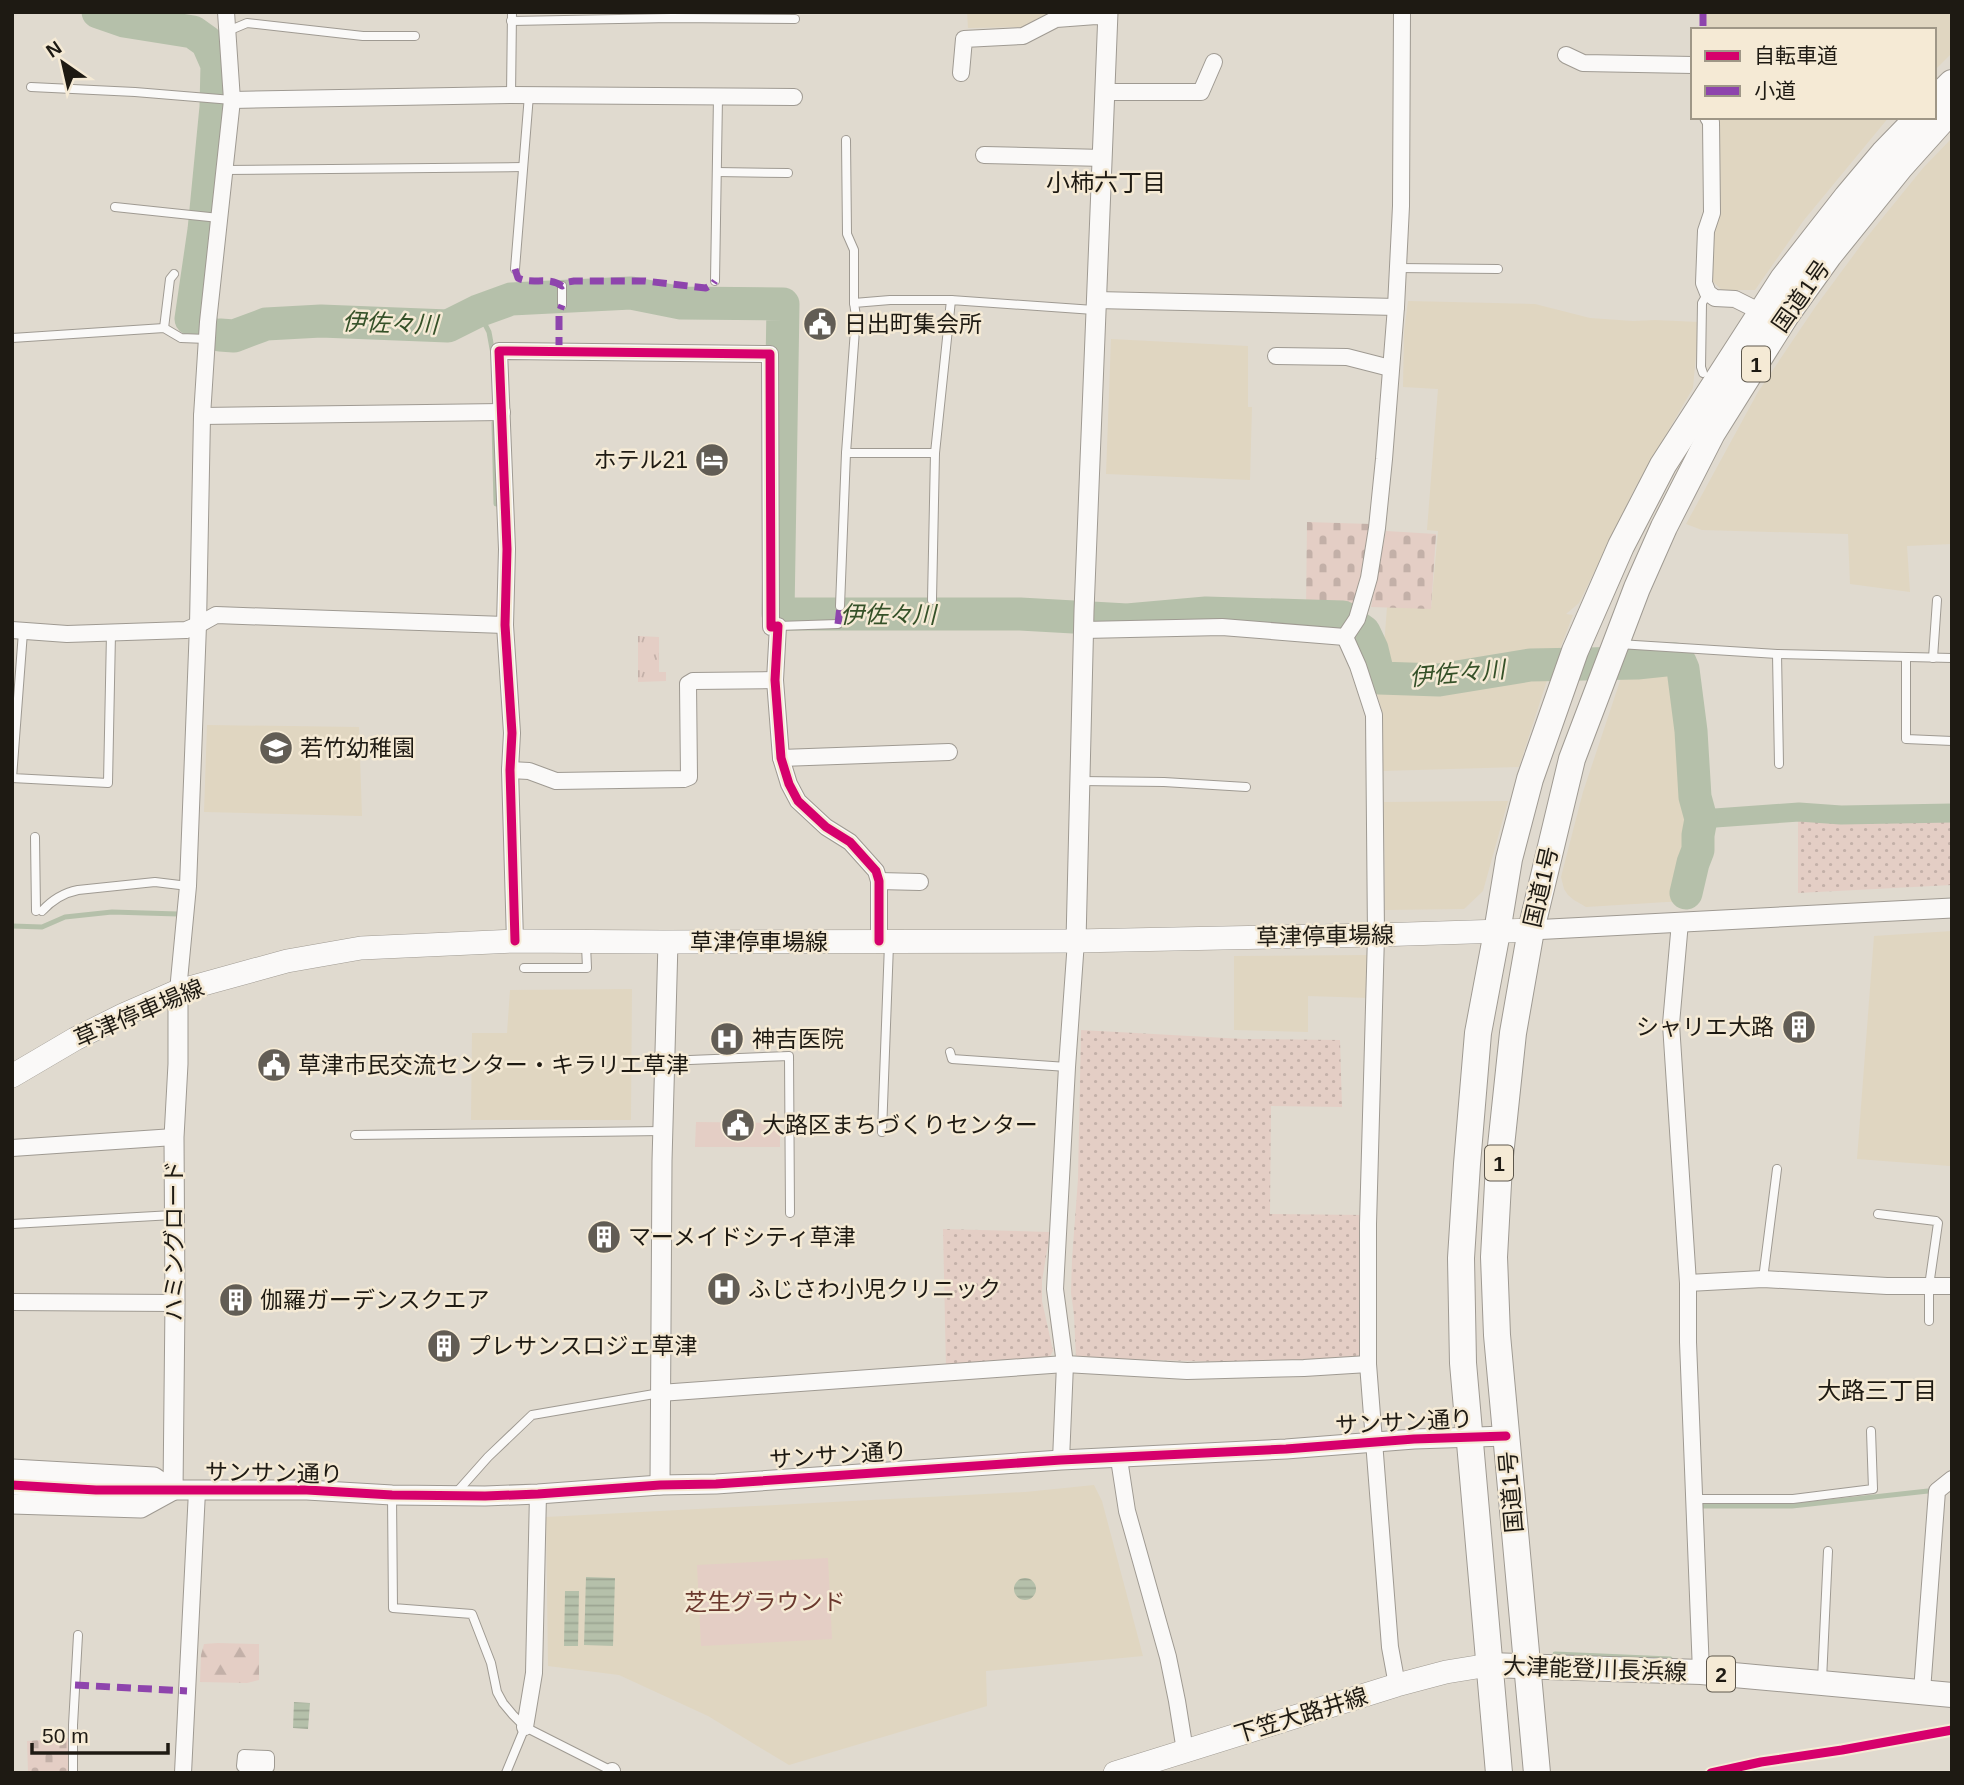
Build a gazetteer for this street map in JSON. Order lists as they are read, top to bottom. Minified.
{"streets":{"highway":["国道1号","1"],"main road":["草津停車場線","大津能登川長浜線","2","下笠大路井線"],"street":["ハミングロード","サンサン通り"]},"crossings":[["国道1号","草津停車場線"],["国道1号","サンサン通り"],["国道1号","大津能登川長浜線"],["国道1号","下笠大路井線"],["草津停車場線","ハミングロード"],["ハミングロード","サンサン通り"],["大津能登川長浜線","下笠大路井線"]],"districts":["小柿六丁目","大路三丁目"],"water":["伊佐々川"],"parks":["芝生グラウンド"],"places":{"public building":["日出町集会所","草津市民交流センター・キラリエ草津","大路区まちづくりセンター"],"hotel":["ホテル21"],"school or university":["若竹幼稚園"],"building":["シャリエ大路","マーメイドシティ草津","伽羅ガーデンスクエア","プレサンスロジェ草津"],"hospital":["神吉医院","ふじさわ小児クリニック"]},"legend":["自転車道","小道"],"scale_bar":"50 m","north":"top left"}
